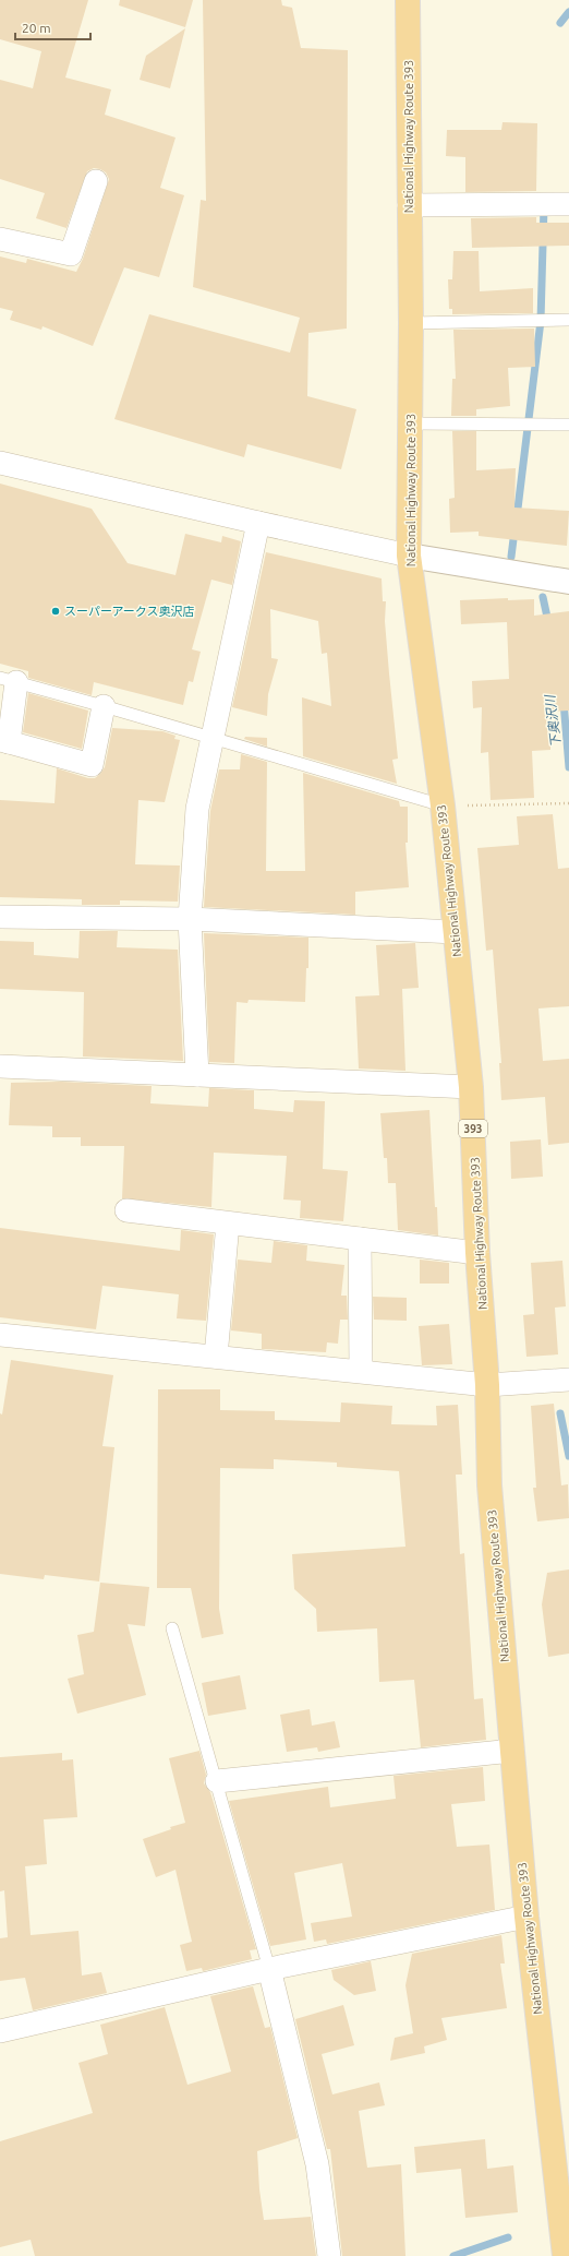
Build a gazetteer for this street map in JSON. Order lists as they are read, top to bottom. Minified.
{"streets":{"highway":["National Highway Route 393","393"]},"water":["下奥沢川"],"places":["スーパーアークス奥沢店"],"scale_bar":"20 m"}
